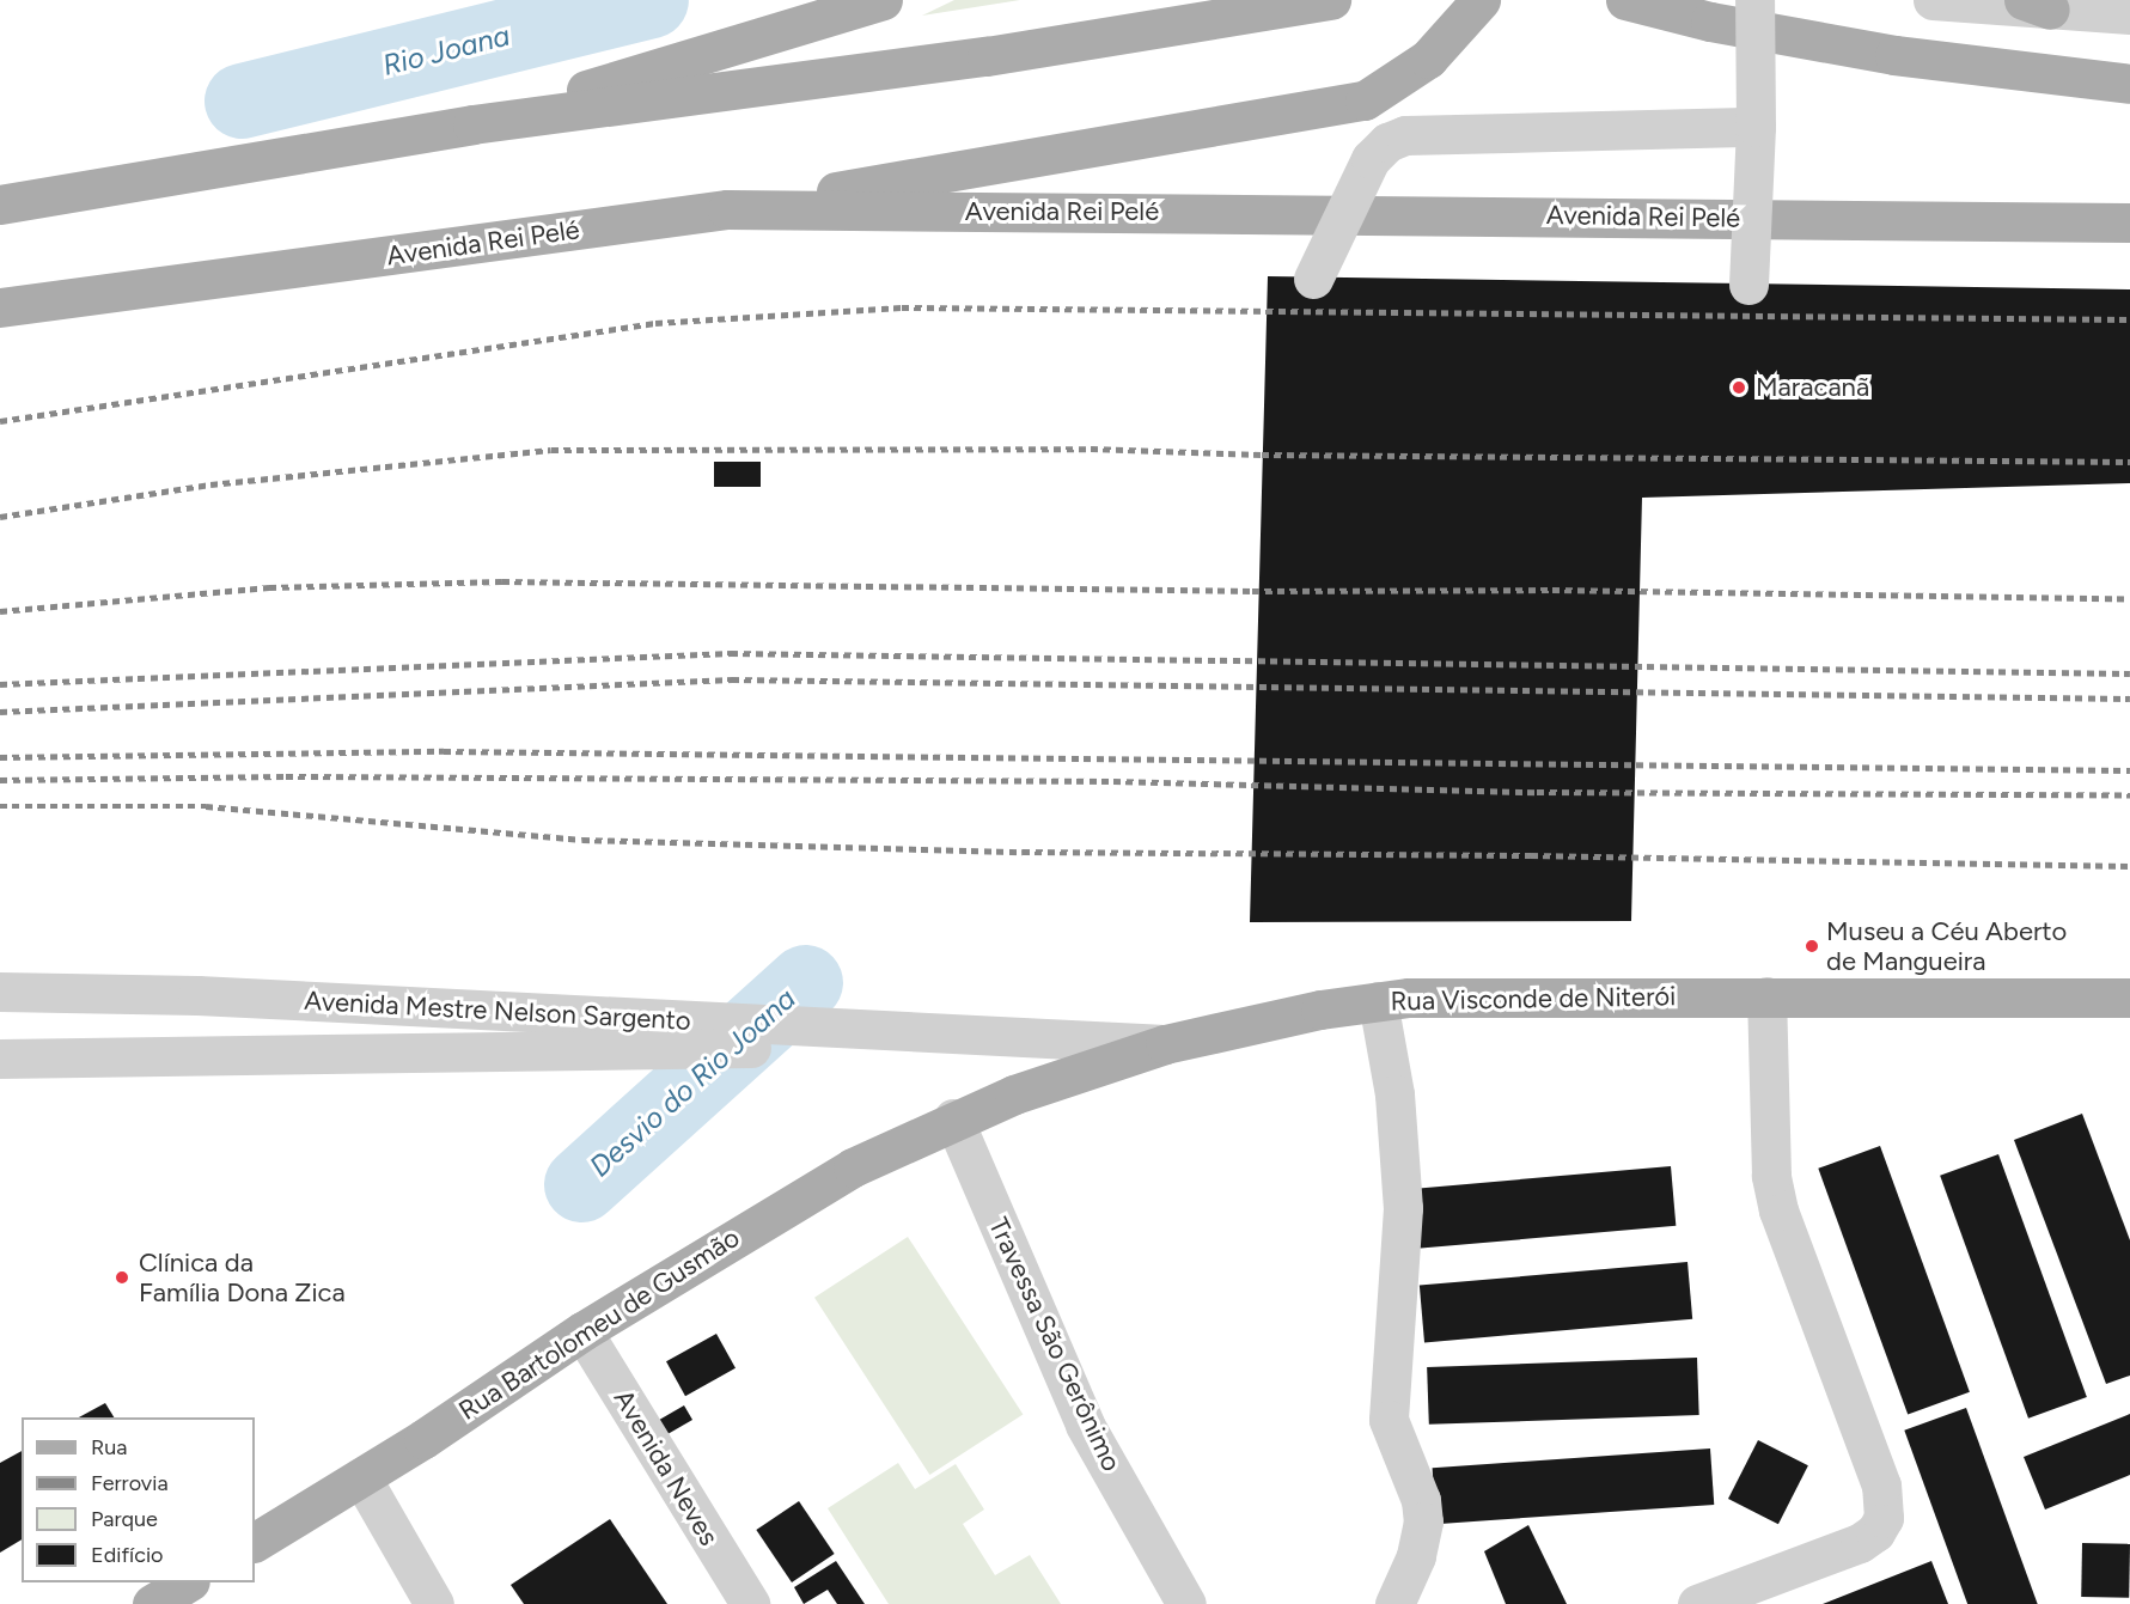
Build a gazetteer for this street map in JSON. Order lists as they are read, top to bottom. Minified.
{"streets":{"main road":["Avenida Rei Pelé","Rua Visconde de Niterói","Rua Bartolomeu de Gusmão"],"street":["Avenida Mestre Nelson Sargento","Travessa São Gerônimo","Avenida Neves"]},"crossings":[["Rua Visconde de Niterói","Avenida Mestre Nelson Sargento"],["Rua Visconde de Niterói","Rua Bartolomeu de Gusmão"],["Rua Visconde de Niterói","Travessa São Gerônimo"],["Rua Bartolomeu de Gusmão","Travessa São Gerônimo"],["Rua Bartolomeu de Gusmão","Avenida Neves"]],"water":["Rio Joana","Desvio do Rio Joana"],"places":["Maracanã","Museu a Céu Aberto de Mangueira","Clínica da Família Dona Zica"],"legend":["Rua","Ferrovia","Parque","Edifício"]}
